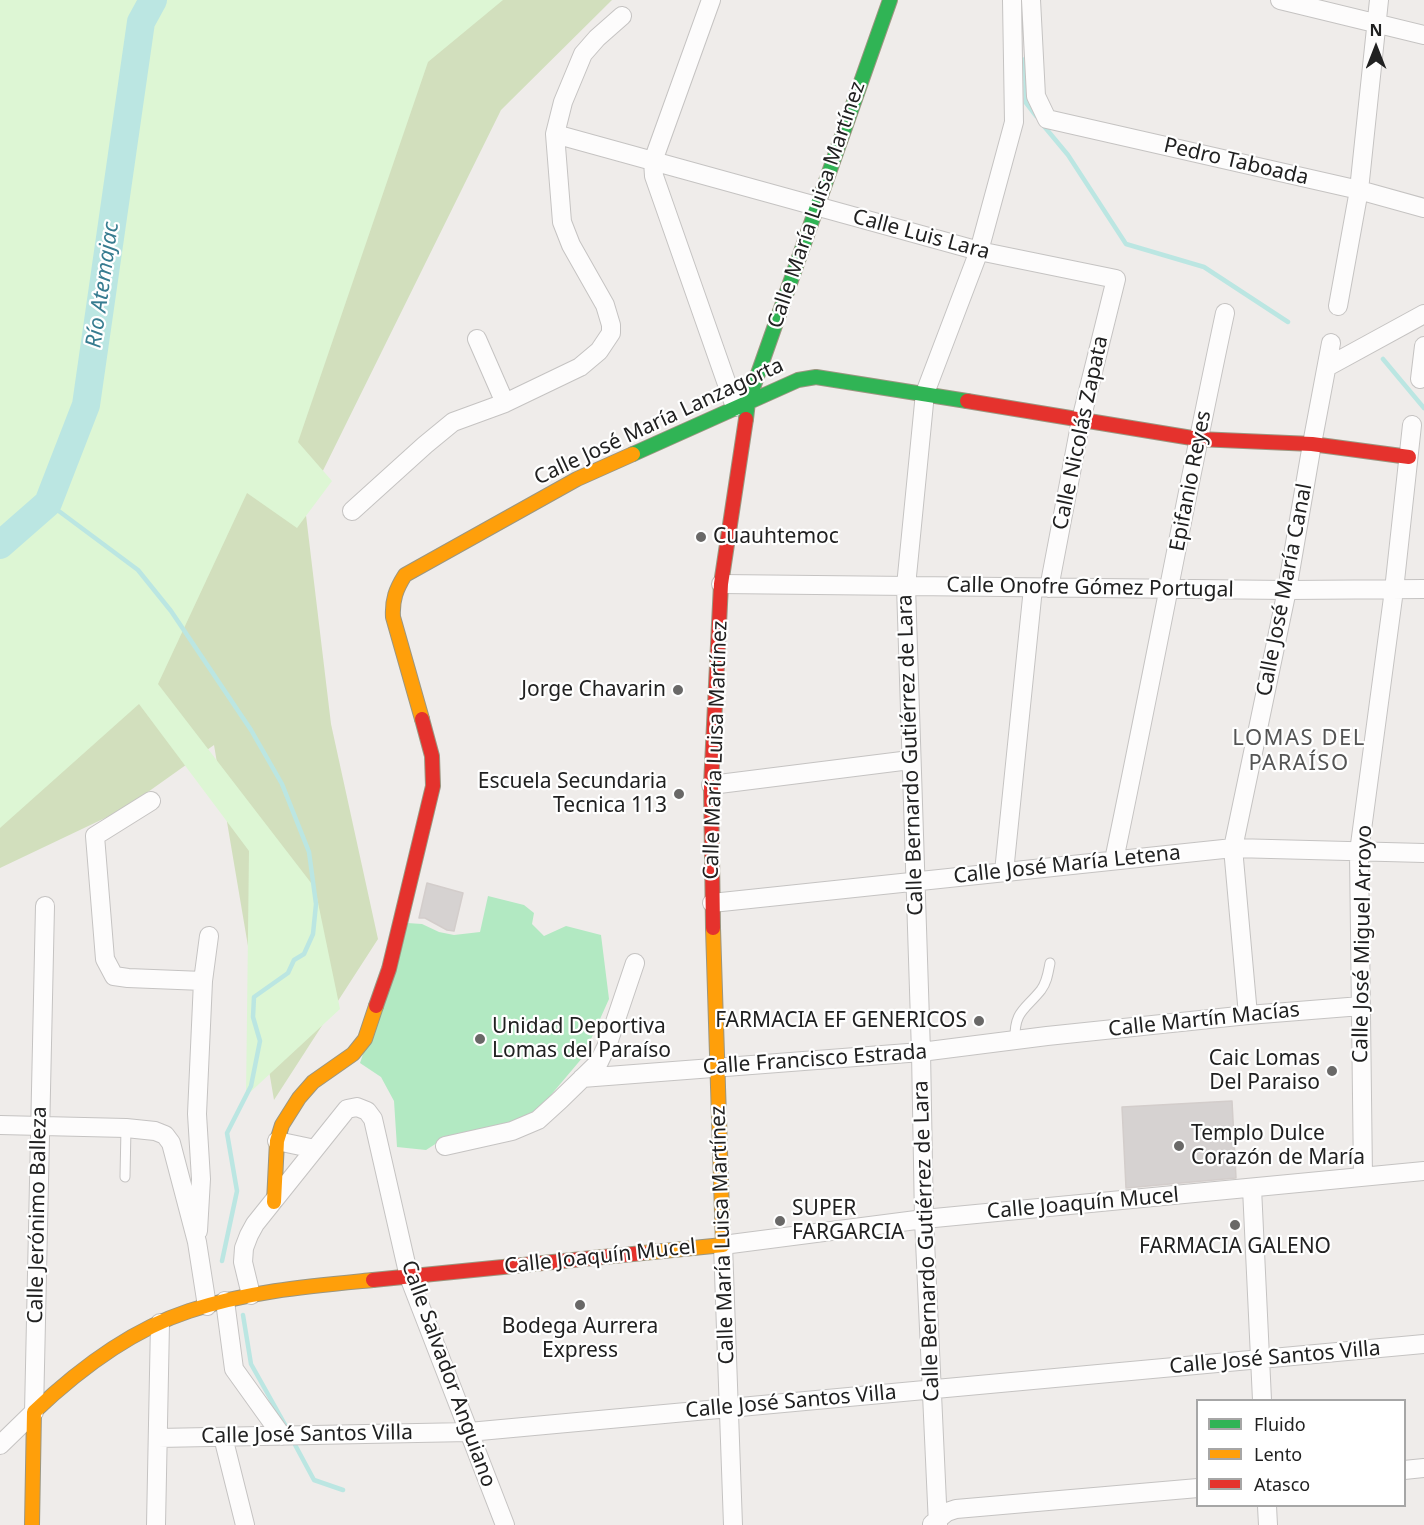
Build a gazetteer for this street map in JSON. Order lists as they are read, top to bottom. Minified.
{"streets":{"street":["Pedro Taboada","Calle María Luisa Martínez","Calle Luis Lara","Calle José María Lanzagorta","Calle Nicolás Zapata","Epifanio Reyes","Calle Onofre Gómez Portugal","Calle José María Canal","Calle Bernardo Gutiérrez de Lara","Calle José María Letena","Calle José Miguel Arroyo","Calle Martín Macías","Calle Francisco Estrada","Calle Joaquín Mucel","Calle Jerónimo Balleza","Calle José Santos Villa","Calle Salvador Anguiano"]},"crossings":[["Calle María Luisa Martínez","Calle Luis Lara"],["Calle María Luisa Martínez","Calle José María Lanzagorta"],["Calle María Luisa Martínez","Calle Onofre Gómez Portugal"],["Calle María Luisa Martínez","Calle José María Letena"],["Calle María Luisa Martínez","Calle Francisco Estrada"],["Calle María Luisa Martínez","Calle Joaquín Mucel"],["Calle María Luisa Martínez","Calle José Santos Villa"],["Calle Luis Lara","Calle Nicolás Zapata"],["Calle Luis Lara","Calle Bernardo Gutiérrez de Lara"],["Calle José María Lanzagorta","Calle Nicolás Zapata"],["Calle José María Lanzagorta","Epifanio Reyes"],["Calle José María Lanzagorta","Calle José María Canal"],["Calle José María Lanzagorta","Calle Bernardo Gutiérrez de Lara"],["Calle José María Lanzagorta","Calle José Miguel Arroyo"],["Calle Nicolás Zapata","Calle Onofre Gómez Portugal"],["Calle Nicolás Zapata","Calle José María Letena"],["Epifanio Reyes","Calle Onofre Gómez Portugal"],["Epifanio Reyes","Calle José María Letena"],["Calle Onofre Gómez Portugal","Calle José María Canal"],["Calle Onofre Gómez Portugal","Calle Bernardo Gutiérrez de Lara"],["Calle Onofre Gómez Portugal","Calle José Miguel Arroyo"],["Calle José María Canal","Calle José María Letena"],["Calle José María Canal","Calle Martín Macías"],["Calle Bernardo Gutiérrez de Lara","Calle José María Letena"],["Calle Bernardo Gutiérrez de Lara","Calle Francisco Estrada"],["Calle Bernardo Gutiérrez de Lara","Calle Joaquín Mucel"],["Calle Bernardo Gutiérrez de Lara","Calle José Santos Villa"],["Calle José María Letena","Calle José Miguel Arroyo"],["Calle José Miguel Arroyo","Calle Martín Macías"],["Calle José Miguel Arroyo","Calle Joaquín Mucel"],["Calle Martín Macías","Calle Francisco Estrada"],["Calle Joaquín Mucel","Calle Jerónimo Balleza"],["Calle Joaquín Mucel","Calle Salvador Anguiano"],["Calle José Santos Villa","Calle Salvador Anguiano"]],"districts":["LOMAS DEL PARAÍSO"],"water":["Río Atemajac"],"places":["Cuauhtemoc","Jorge Chavarin","Escuela Secundaria Tecnica 113","FARMACIA EF GENERICOS","Unidad Deportiva Lomas del Paraíso","Caic Lomas Del Paraiso","Templo Dulce Corazón de María","SUPER FARGARCIA","FARMACIA GALENO","Bodega Aurrera Express"],"legend":["Fluido","Lento","Atasco"],"north":"top"}
